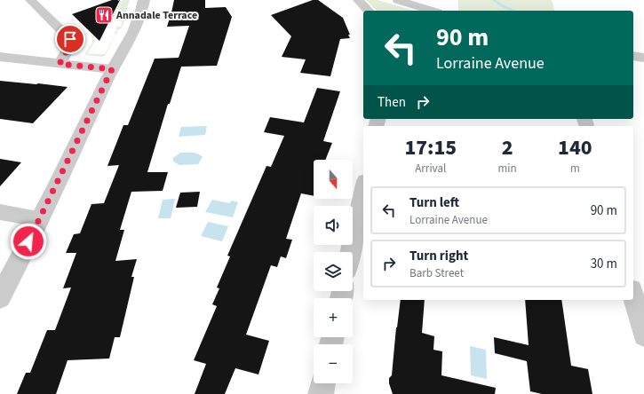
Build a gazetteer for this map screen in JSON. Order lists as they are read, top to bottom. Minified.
{"places":{"restaurant":["Annadale Terrace"]},"north":"bottom","page":{"turn":["90 m","Lorraine Avenue"],"then":"Then","eta":["17:15","Arrival","2","min","140","m"],"map_buttons":["+","−"],"list":[{"name":"Turn left","note":"Lorraine Avenue","value":"90 m"},{"name":"Turn right","note":"Barb Street","value":"30 m"}]}}
